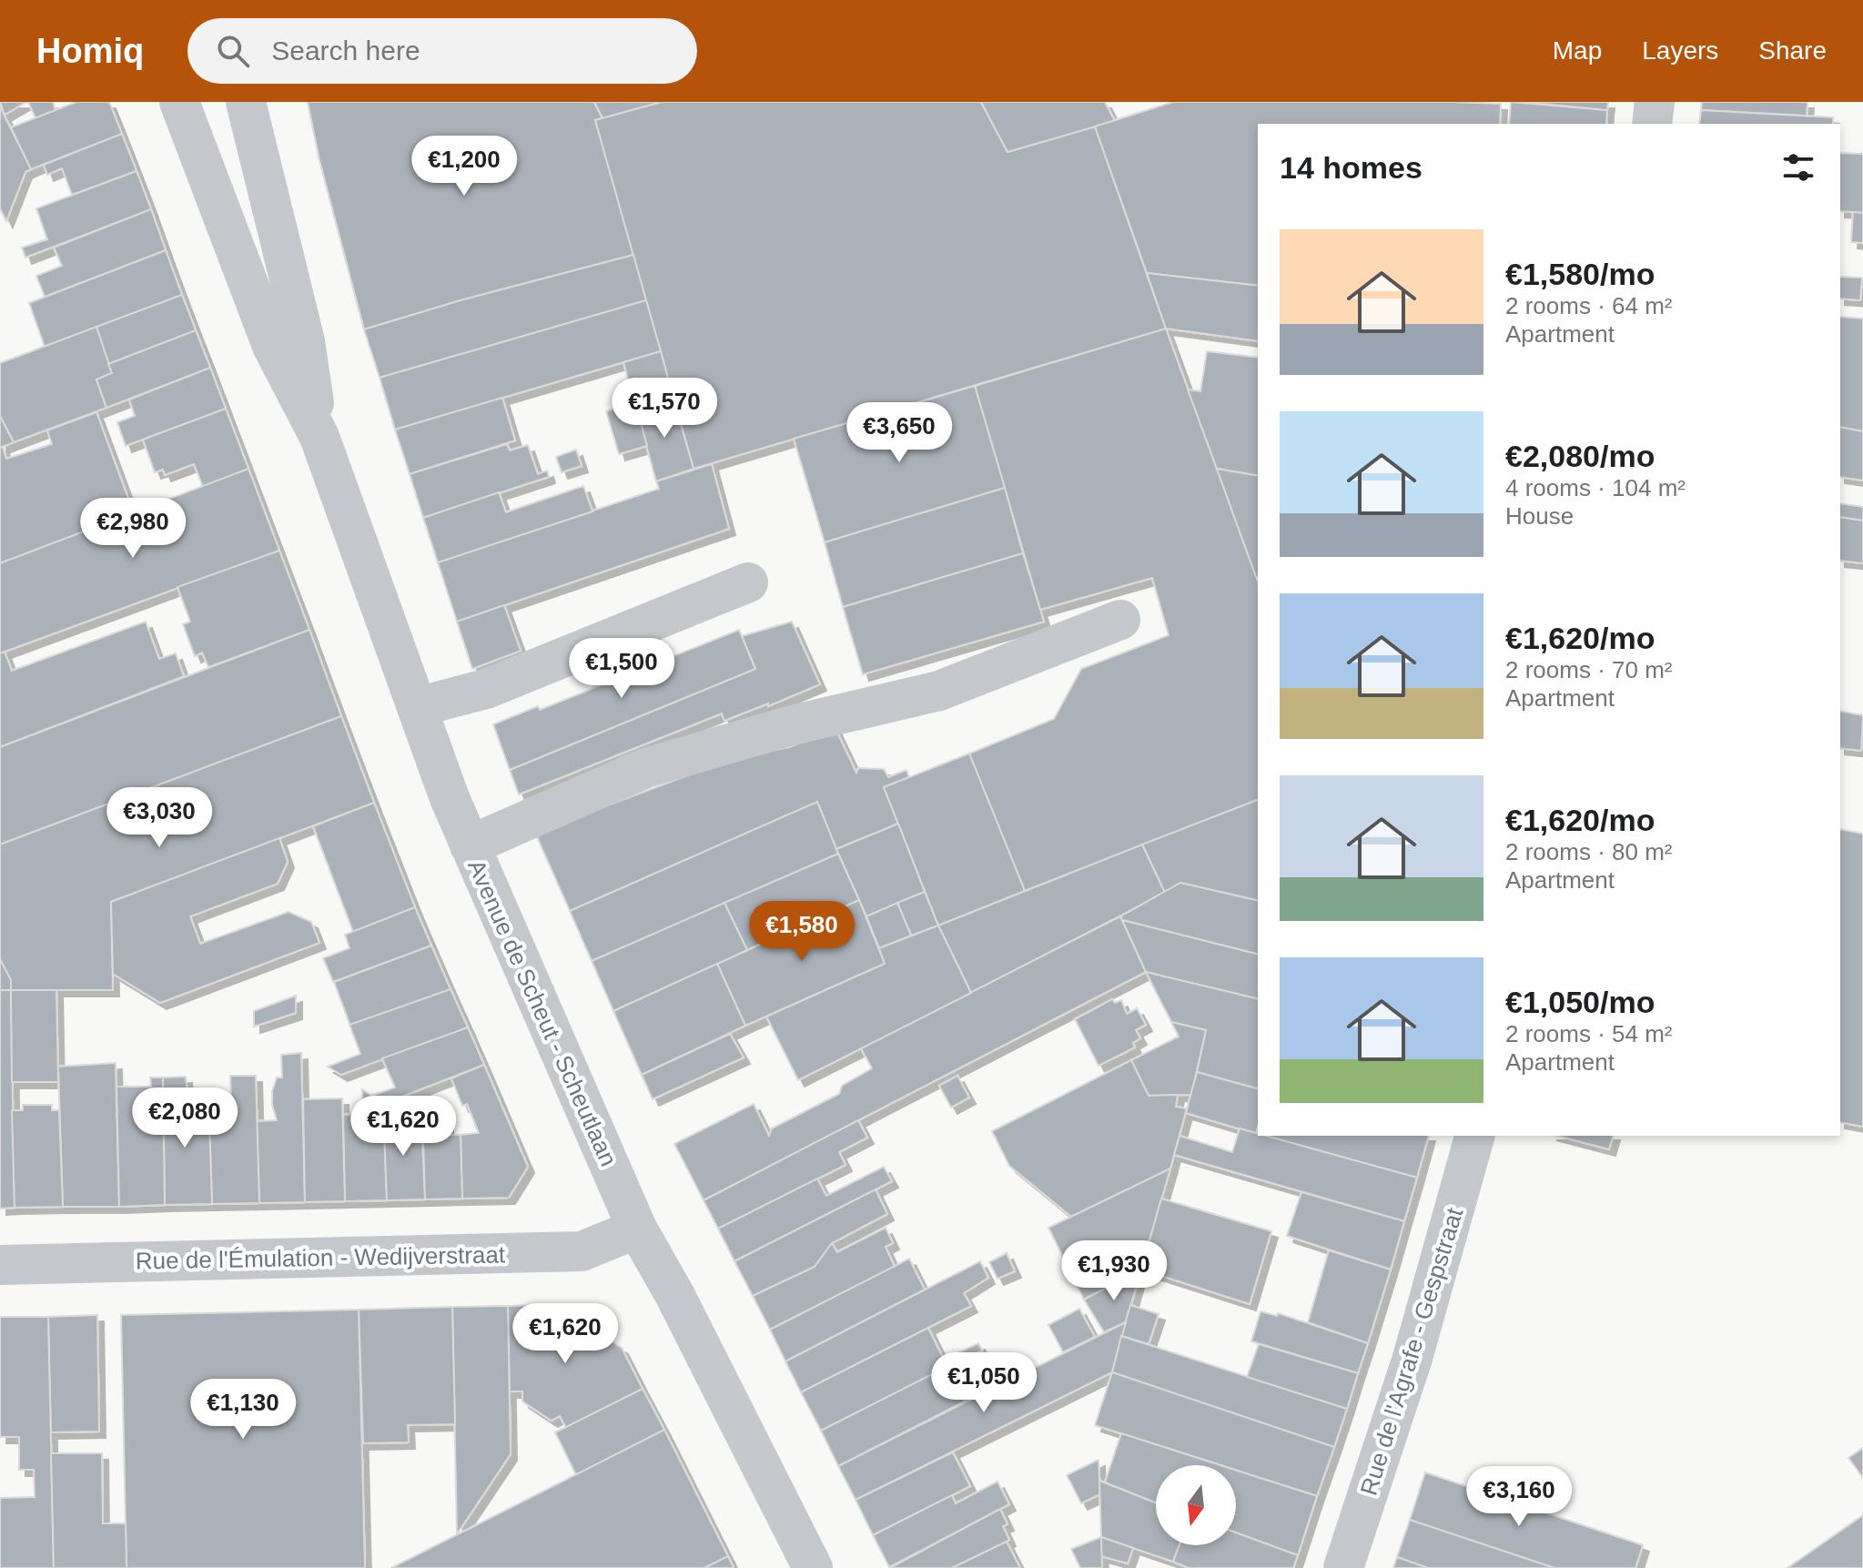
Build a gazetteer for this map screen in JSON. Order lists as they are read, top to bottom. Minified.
{"streets":{"street":["Avenue de Scheut - Scheutlaan","Rue de l'Émulation - Wedijverstraat","Rue de l'Agrafe - Gespstraat"]},"crossings":[["Avenue de Scheut - Scheutlaan","Rue de l'Émulation - Wedijverstraat"]],"north":"bottom","page":{"header":"Homiq","search":"Search here","nav":["Map","Layers","Share"],"heading":"14 homes","price":["€1,200","€1,570","€3,650","€2,980","€1,500","€3,030","€1,580","€2,080","€1,620","€1,930","€1,620","€1,050","€1,130","€3,160"],"list":[{"name":"€1,580/mo","note":"2 rooms · 64 m² · Apartment"},{"name":"€2,080/mo","note":"4 rooms · 104 m² · House"},{"name":"€1,620/mo","note":"2 rooms · 70 m² · Apartment"},{"name":"€1,620/mo","note":"2 rooms · 80 m² · Apartment"},{"name":"€1,050/mo","note":"2 rooms · 54 m² · Apartment"}]}}
